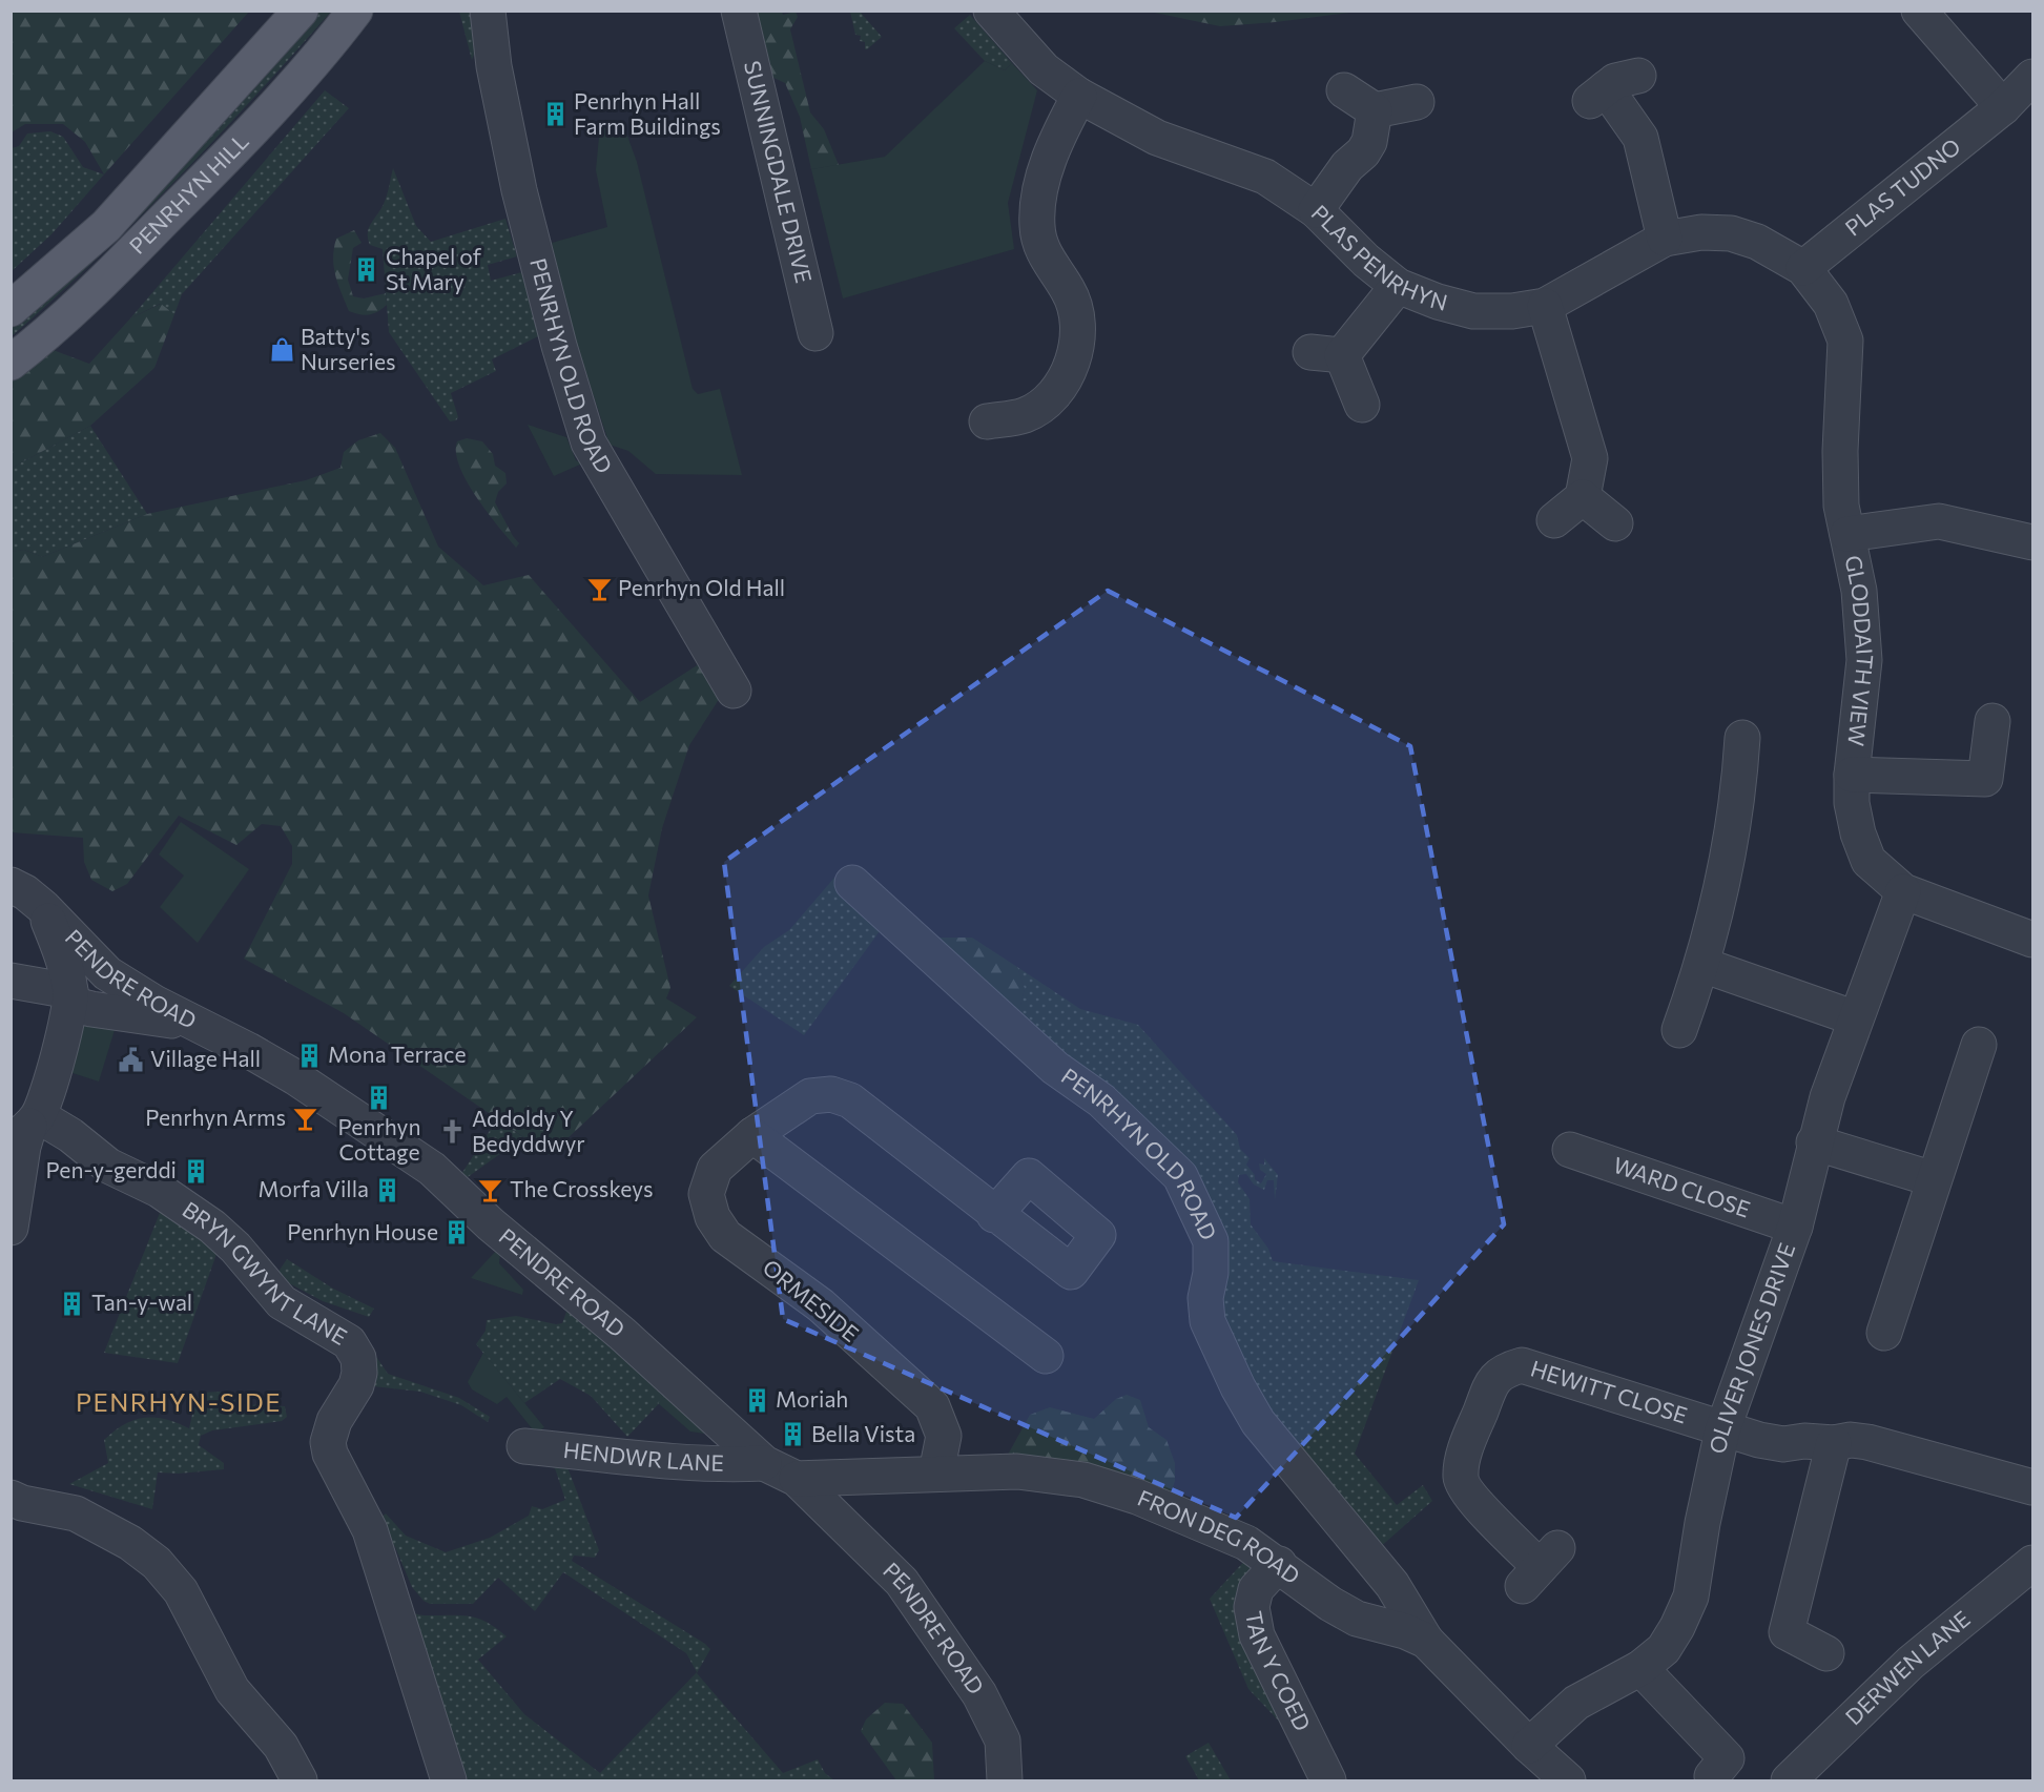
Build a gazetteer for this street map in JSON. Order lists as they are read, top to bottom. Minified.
{"streets":{"main road":["PENRHYN HILL"],"street":["SUNNINGDALE DRIVE","PLAS TUDNO","PLAS PENRHYN","PENRHYN OLD ROAD","GLODDAITH VIEW","PENDRE ROAD","WARD CLOSE","BRYN GWYNT LANE","ORMESIDE","OLIVER JONES DRIVE","HEWITT CLOSE","HENDWR LANE","FRON DEG ROAD","DERWEN LANE","TAN Y COED"]},"crossings":[["PLAS TUDNO","PLAS PENRHYN"],["PLAS TUDNO","GLODDAITH VIEW"],["PLAS PENRHYN","GLODDAITH VIEW"],["PENRHYN OLD ROAD","FRON DEG ROAD"],["GLODDAITH VIEW","OLIVER JONES DRIVE"],["PENDRE ROAD","HENDWR LANE"],["PENDRE ROAD","FRON DEG ROAD"],["WARD CLOSE","OLIVER JONES DRIVE"],["ORMESIDE","FRON DEG ROAD"],["OLIVER JONES DRIVE","HEWITT CLOSE"],["OLIVER JONES DRIVE","FRON DEG ROAD"],["FRON DEG ROAD","TAN Y COED"]],"districts":["PENRHYN-SIDE"],"places":{"building":["Penrhyn Hall Farm Buildings","Chapel of St Mary","Mona Terrace","Penrhyn Cottage","Pen-y-gerddi","Morfa Villa","Penrhyn House","Tan-y-wal","Moriah","Bella Vista"],"shop":["Batty's Nurseries"],"bar":["Penrhyn Old Hall","Penrhyn Arms","The Crosskeys"],"public building":["Village Hall"],"church":["Addoldy Y Bedyddwyr"]}}
